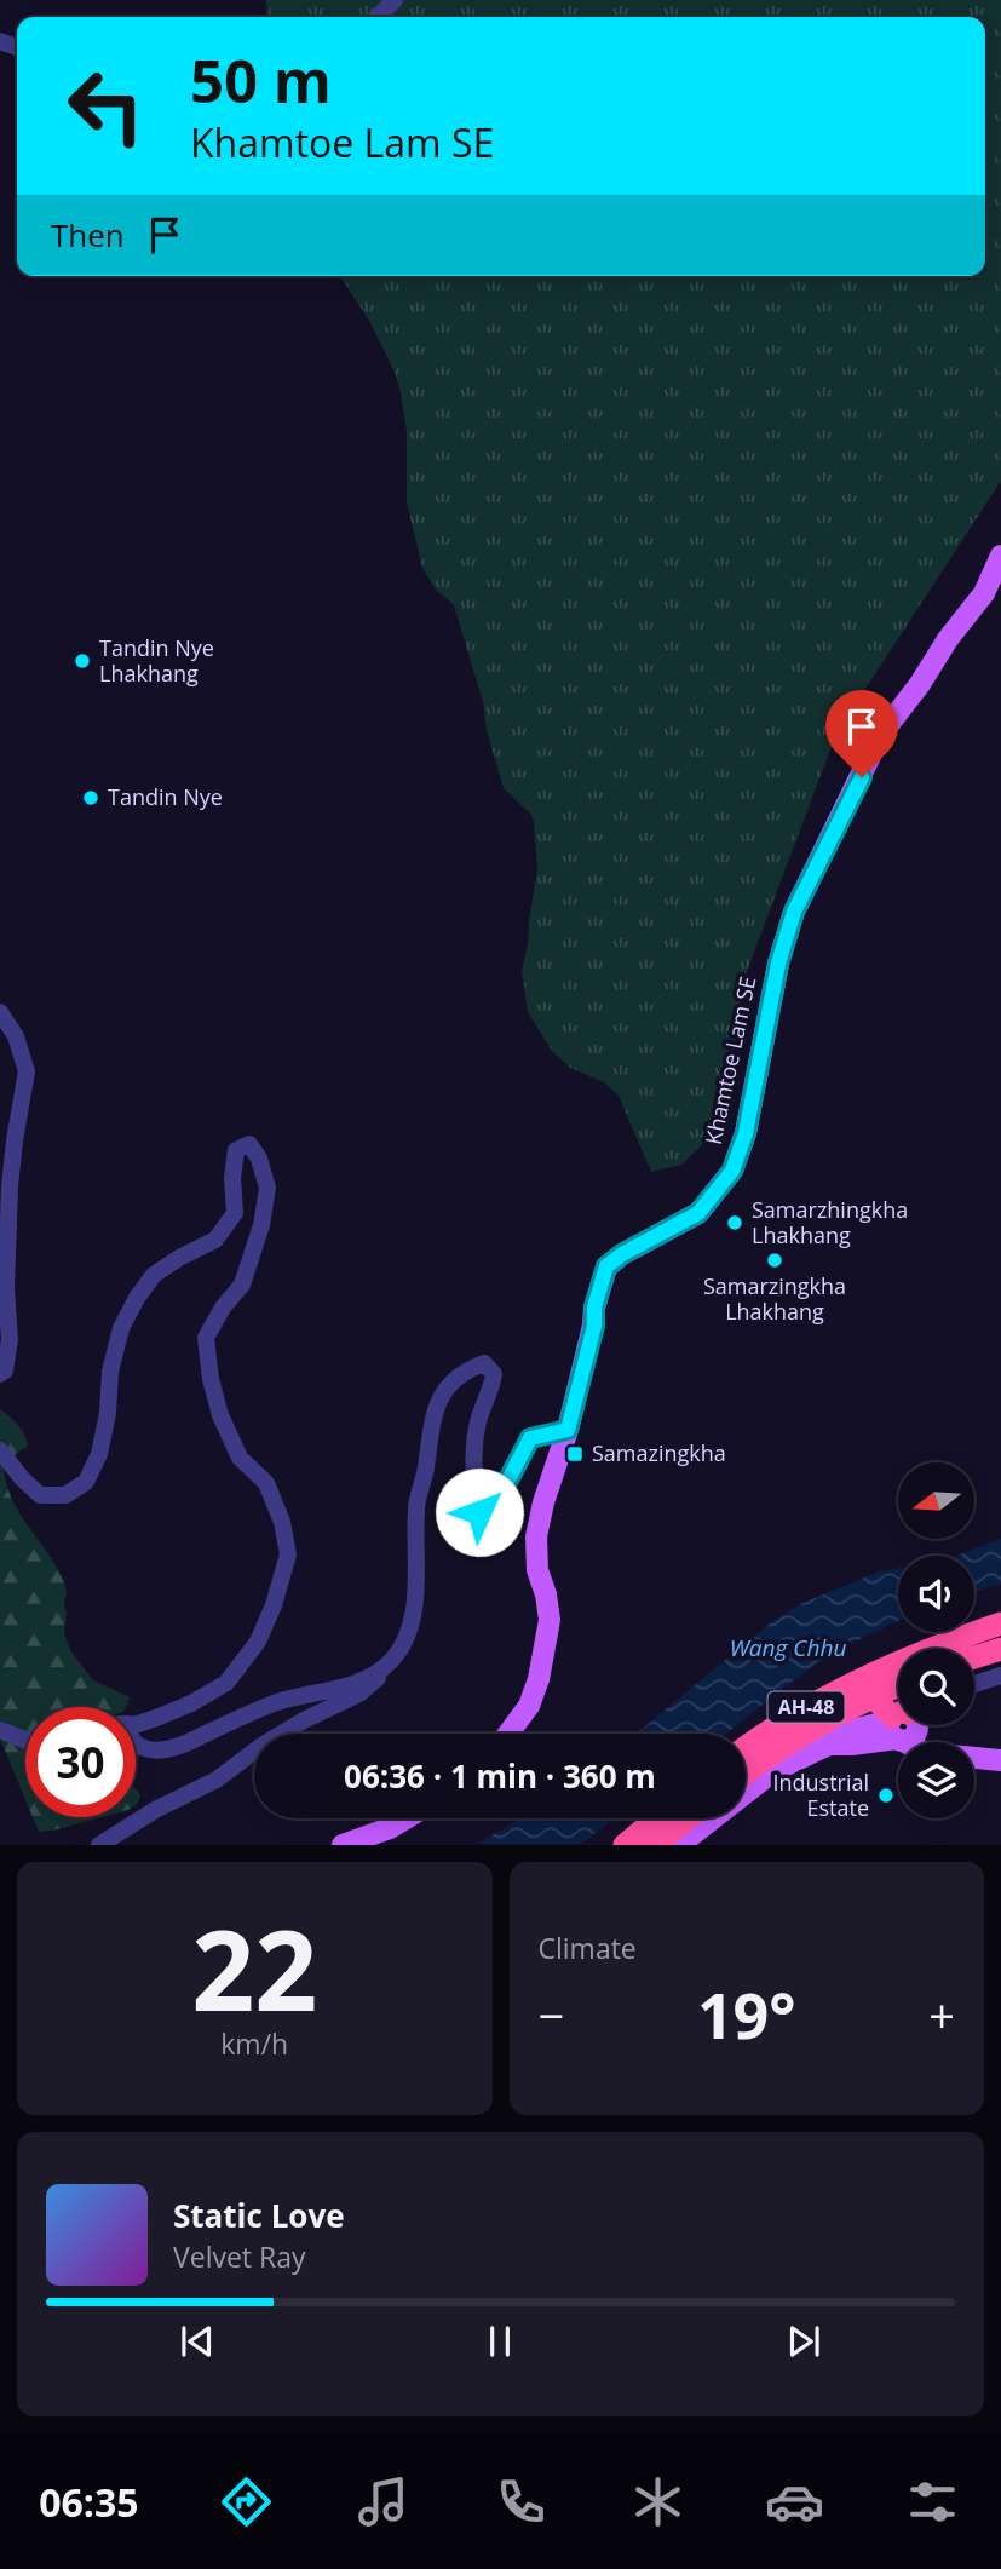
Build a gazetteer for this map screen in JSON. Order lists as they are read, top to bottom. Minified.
{"streets":{"highway":["AH-48"],"main road":["Khamtoe Lam SE"]},"water":["Wang Chhu"],"places":{"other":["Tandin Nye Lhakhang","Tandin Nye","Samarzhingkha Lhakhang","Samarzingkha Lhakhang","Industrial Estate"],"transit":["Samazingkha"]},"north":"left","page":{"turn":["50 m","Khamtoe Lam SE"],"then":"Then","limit":"30","trip":"06:36 · 1 min · 360 m","tile":[["22","km/h"],"Climate"],"heat":["−","19°","+"],"song":["Static Love","Velvet Ray"],"tabs":"06:35"}}
